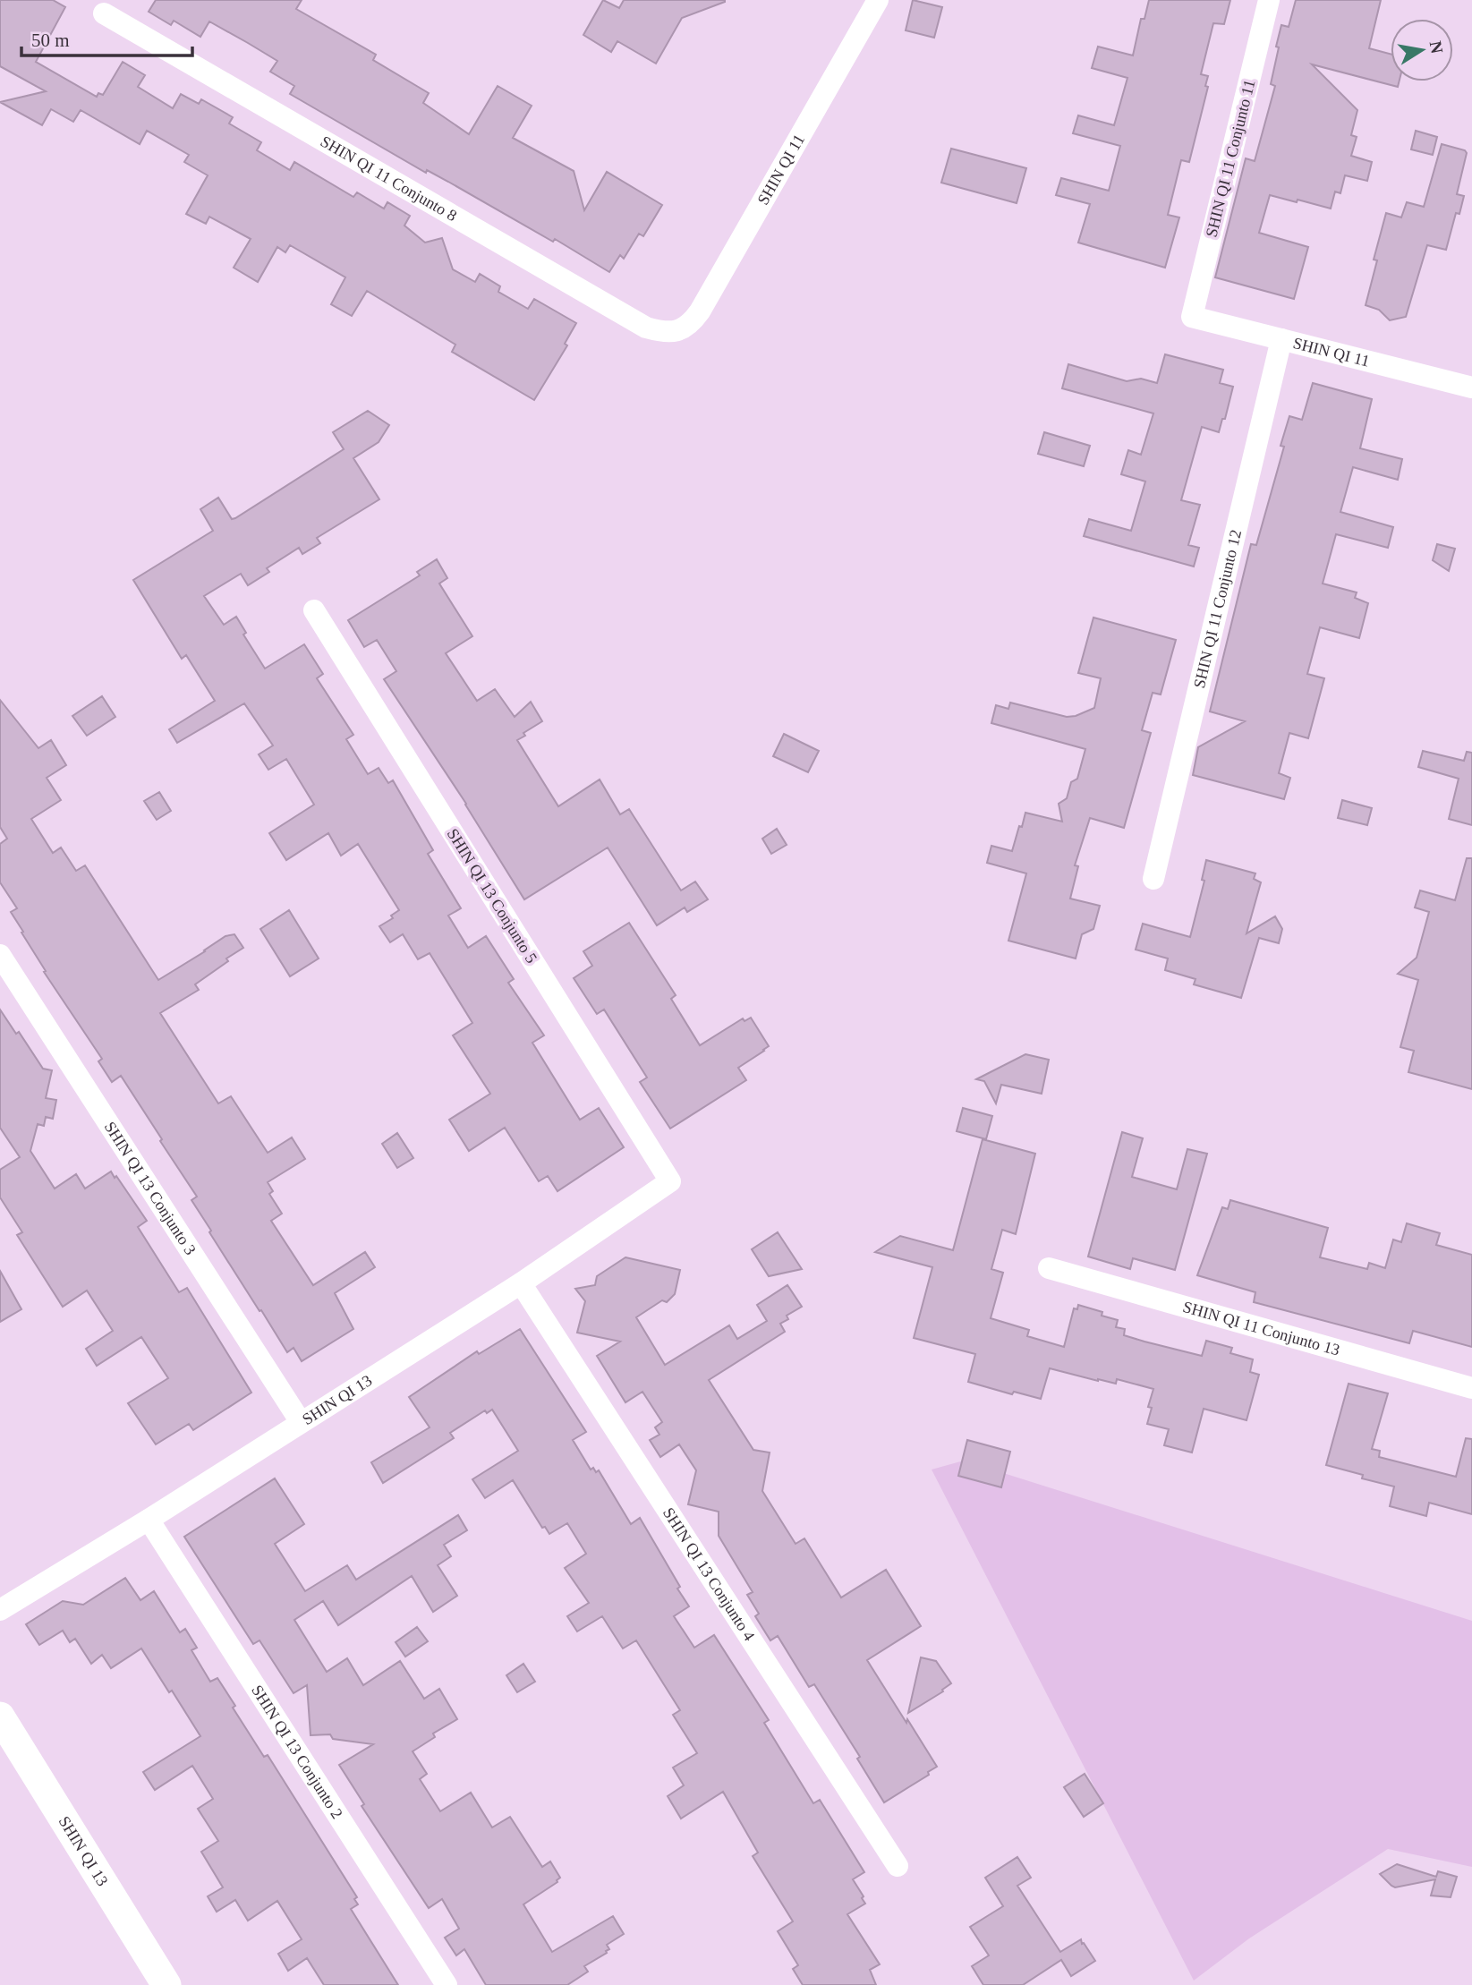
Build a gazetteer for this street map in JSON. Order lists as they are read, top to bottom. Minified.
{"streets":{"street":["SHIN QI 11 Conjunto 11","SHIN QI 11","SHIN QI 11 Conjunto 8","SHIN QI 11 Conjunto 12","SHIN QI 13 Conjunto 5","SHIN QI 13 Conjunto 3","SHIN QI 11 Conjunto 13","SHIN QI 13","SHIN QI 13 Conjunto 4","SHIN QI 13 Conjunto 2"]},"crossings":[["SHIN QI 11 Conjunto 11","SHIN QI 11"],["SHIN QI 11","SHIN QI 11 Conjunto 8"],["SHIN QI 11","SHIN QI 11 Conjunto 12"],["SHIN QI 13 Conjunto 5","SHIN QI 13"],["SHIN QI 13 Conjunto 3","SHIN QI 13"],["SHIN QI 13","SHIN QI 13 Conjunto 4"],["SHIN QI 13","SHIN QI 13 Conjunto 2"]],"scale_bar":"50 m","north":"right"}
